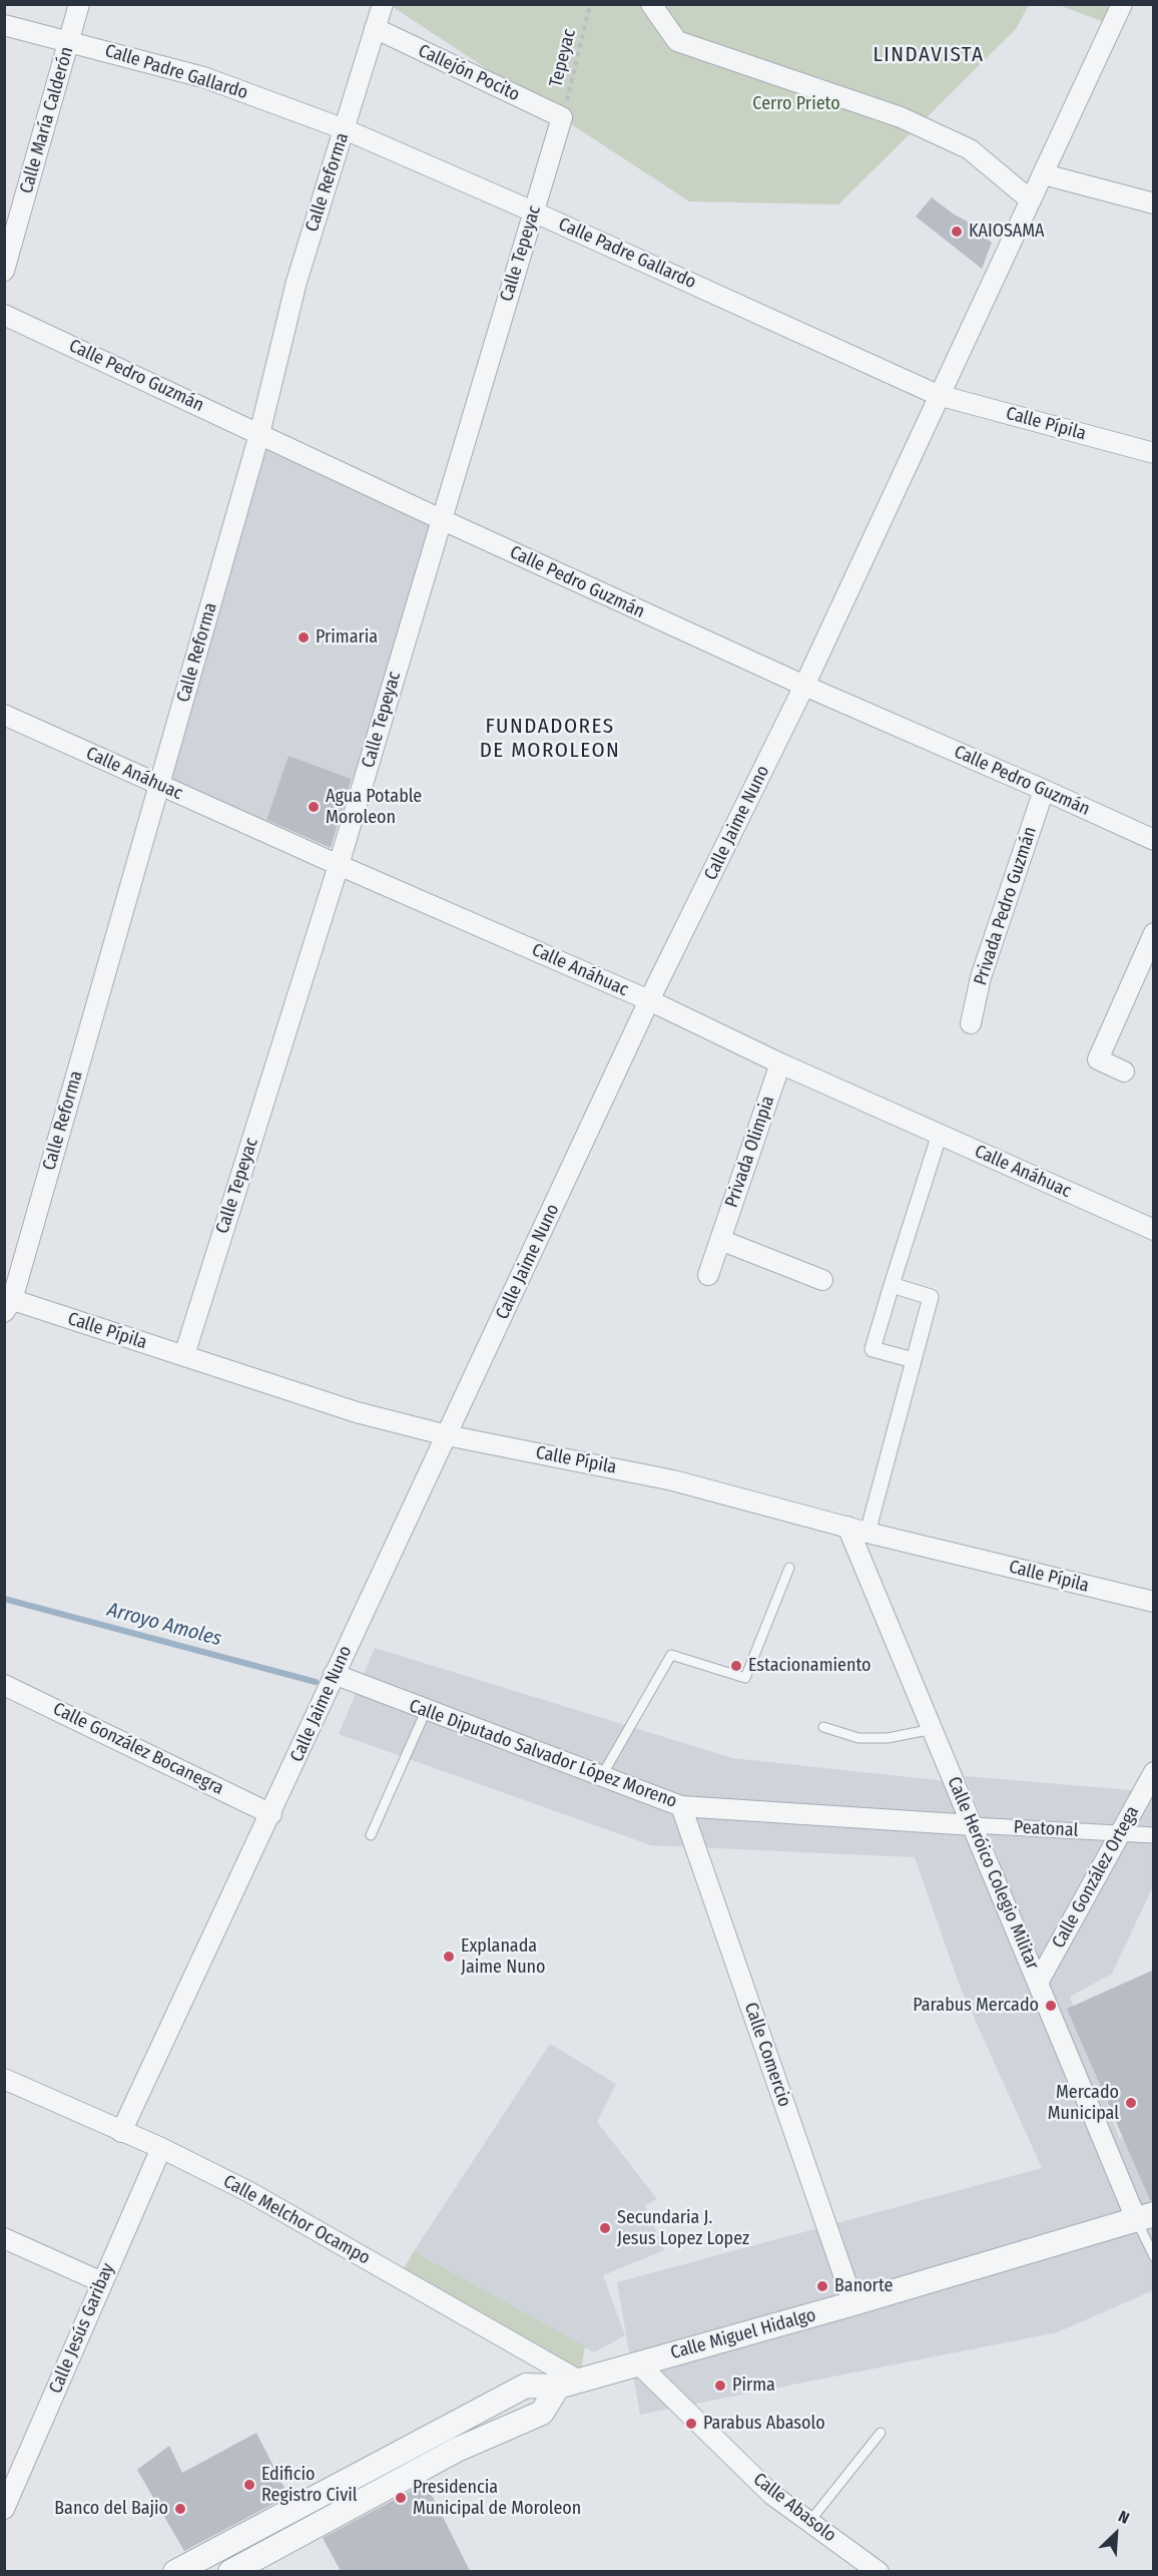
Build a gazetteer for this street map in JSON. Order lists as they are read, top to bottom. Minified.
{"streets":{"street":["Calle Padre Gallardo","Callejón Pocito","Calle María Calderón","Calle Reforma","Calle Tepeyac","Calle Pedro Guzmán","Calle Pípila","Calle Anáhuac","Calle Jaime Nuno","Privada Pedro Guzmán","Privada Olimpia","Calle González Bocanegra","Calle Diputado Salvador López Moreno","Peatonal","Calle Heróico Colegio Militar","Calle González Ortega","Calle Comercio","Calle Melchor Ocampo","Calle Jesús Garibay","Calle Miguel Hidalgo","Calle Abasolo"],"path":["Tepeyac"]},"crossings":[["Tepeyac","Callejón Pocito"],["Tepeyac","Calle Tepeyac"],["Calle Padre Gallardo","Calle María Calderón"],["Calle Padre Gallardo","Calle Reforma"],["Calle Padre Gallardo","Calle Tepeyac"],["Calle Padre Gallardo","Calle Pípila"],["Calle Padre Gallardo","Calle Jaime Nuno"],["Callejón Pocito","Calle Reforma"],["Callejón Pocito","Calle Tepeyac"],["Calle Reforma","Calle Pedro Guzmán"],["Calle Reforma","Calle Pípila"],["Calle Reforma","Calle Anáhuac"],["Calle Tepeyac","Calle Pedro Guzmán"],["Calle Tepeyac","Calle Pípila"],["Calle Tepeyac","Calle Anáhuac"],["Calle Pedro Guzmán","Calle Jaime Nuno"],["Calle Pedro Guzmán","Privada Pedro Guzmán"],["Calle Pípila","Calle Jaime Nuno"],["Calle Pípila","Calle Heróico Colegio Militar"],["Calle Anáhuac","Calle Jaime Nuno"],["Calle Anáhuac","Privada Olimpia"],["Calle Jaime Nuno","Calle González Bocanegra"],["Calle Jaime Nuno","Calle Diputado Salvador López Moreno"],["Calle Jaime Nuno","Calle Melchor Ocampo"],["Calle Diputado Salvador López Moreno","Peatonal"],["Calle Diputado Salvador López Moreno","Calle Heróico Colegio Militar"],["Calle Diputado Salvador López Moreno","Calle Comercio"],["Peatonal","Calle Heróico Colegio Militar"],["Peatonal","Calle González Ortega"],["Calle Heróico Colegio Militar","Calle González Ortega"],["Calle Heróico Colegio Militar","Calle Miguel Hidalgo"],["Calle Comercio","Calle Miguel Hidalgo"],["Calle Melchor Ocampo","Calle Jesús Garibay"],["Calle Melchor Ocampo","Calle Miguel Hidalgo"],["Calle Miguel Hidalgo","Calle Abasolo"]],"districts":["LINDAVISTA","FUNDADORES DE MOROLEON"],"water":["Arroyo Amoles"],"parks":["Cerro Prieto"],"places":["KAIOSAMA","Primaria","Agua Potable Moroleon","Estacionamiento","Explanada Jaime Nuno","Parabus Mercado","Mercado Municipal","Secundaria J. Jesus Lopez Lopez","Banorte","Pirma","Parabus Abasolo","Edificio Registro Civil","Presidencia Municipal de Moroleon","Banco del Bajio"],"north":"top right"}
